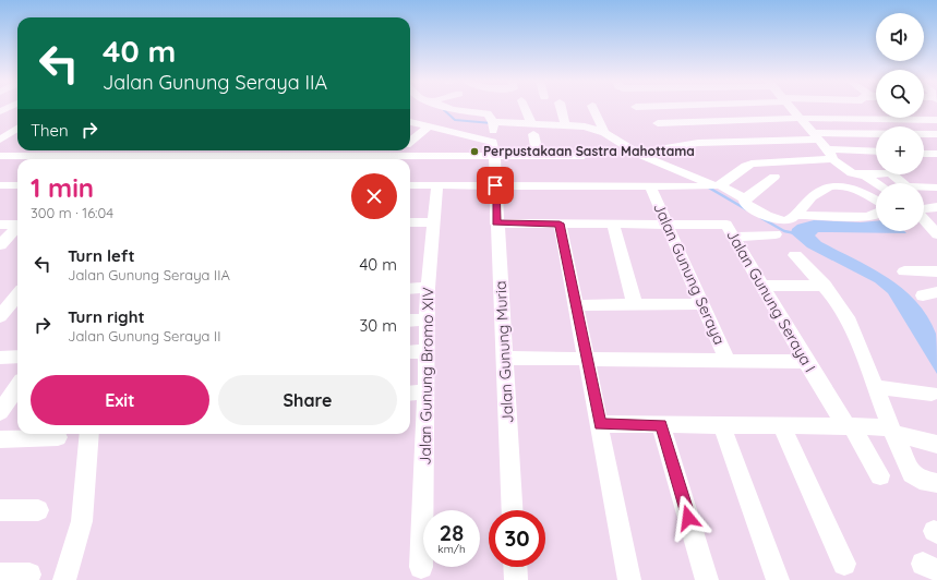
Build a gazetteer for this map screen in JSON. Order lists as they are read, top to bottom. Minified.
{"streets":{"street":["Jalan Gunung Seraya","Jalan Gunung Seraya I","Jalan Gunung Muria","Jalan Gunung Bromo XIV"]},"crossings":[["Jalan Gunung Seraya","Jalan Gunung Seraya I"],["Jalan Gunung Seraya","Jalan Gunung Muria"]],"places":["Perpustakaan Sastra Mahottama"],"page":{"map_buttons":["+","−"],"turn":["40 m","Jalan Gunung Seraya IIA"],"then":"Then","heading":["1 min","300 m · 16:04"],"list":[{"name":"Turn left","note":"Jalan Gunung Seraya IIA","value":"40 m"},{"name":"Turn right","note":"Jalan Gunung Seraya II","value":"30 m"}],"buttons":["Exit","Share"],"speed":"28 km/h","limit":"30"}}
